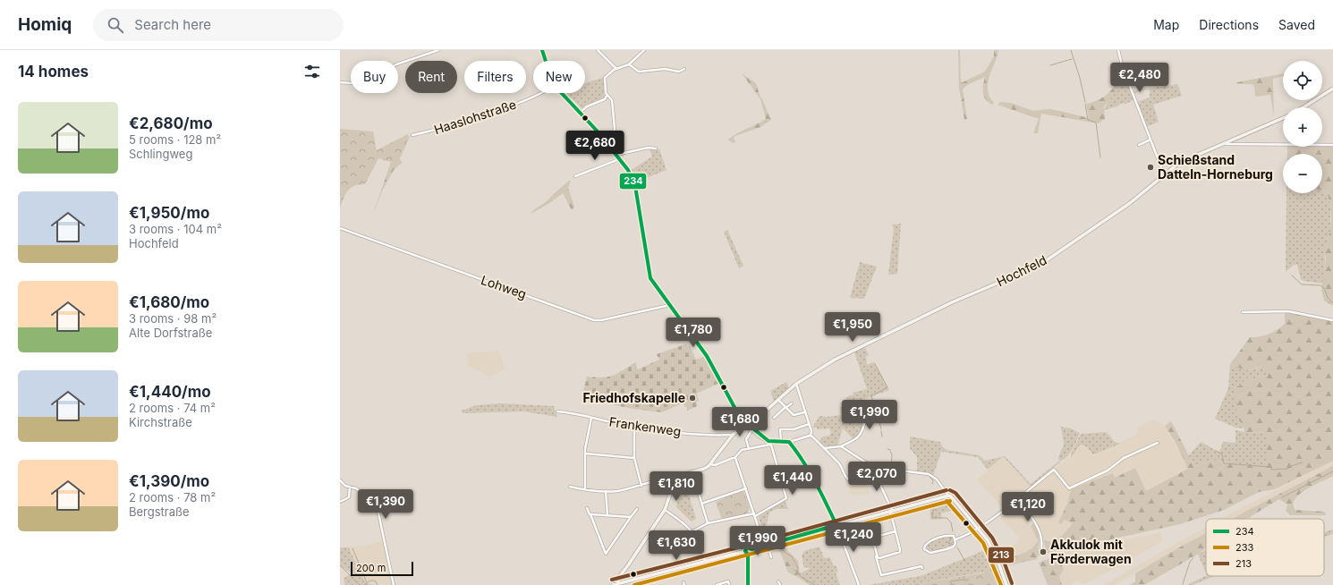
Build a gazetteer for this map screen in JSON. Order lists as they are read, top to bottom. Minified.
{"streets":{"street":["Haaslohstraße","Hochfeld","Lohweg","Frankenweg"]},"places":["Schießstand Datteln-Horneburg","Friedhofskapelle","Akkulok mit Förderwagen"],"lines":["transit line 234","transit line 213","transit line 233"],"legend":["234","233","213"],"scale_bar":"200 m","page":{"header":"Homiq","search":"Search here","nav":["Map","Directions","Saved"],"heading":"14 homes","map_buttons":["+","−"],"chip":["Buy","Rent","Filters","New"],"price":["€2,480","€2,680","€1,950","€1,780","€1,990","€1,680","€2,070","€1,440","€1,810","€1,390","€1,120","€1,240","€1,990","€1,630"],"list":[{"name":"€2,680/mo","note":"5 rooms · 128 m² · Schlingweg"},{"name":"€1,950/mo","note":"3 rooms · 104 m² · Hochfeld"},{"name":"€1,680/mo","note":"3 rooms · 98 m² · Alte Dorfstraße"},{"name":"€1,440/mo","note":"2 rooms · 74 m² · Kirchstraße"},{"name":"€1,390/mo","note":"2 rooms · 78 m² · Bergstraße"}],"scale":"200 m"}}
